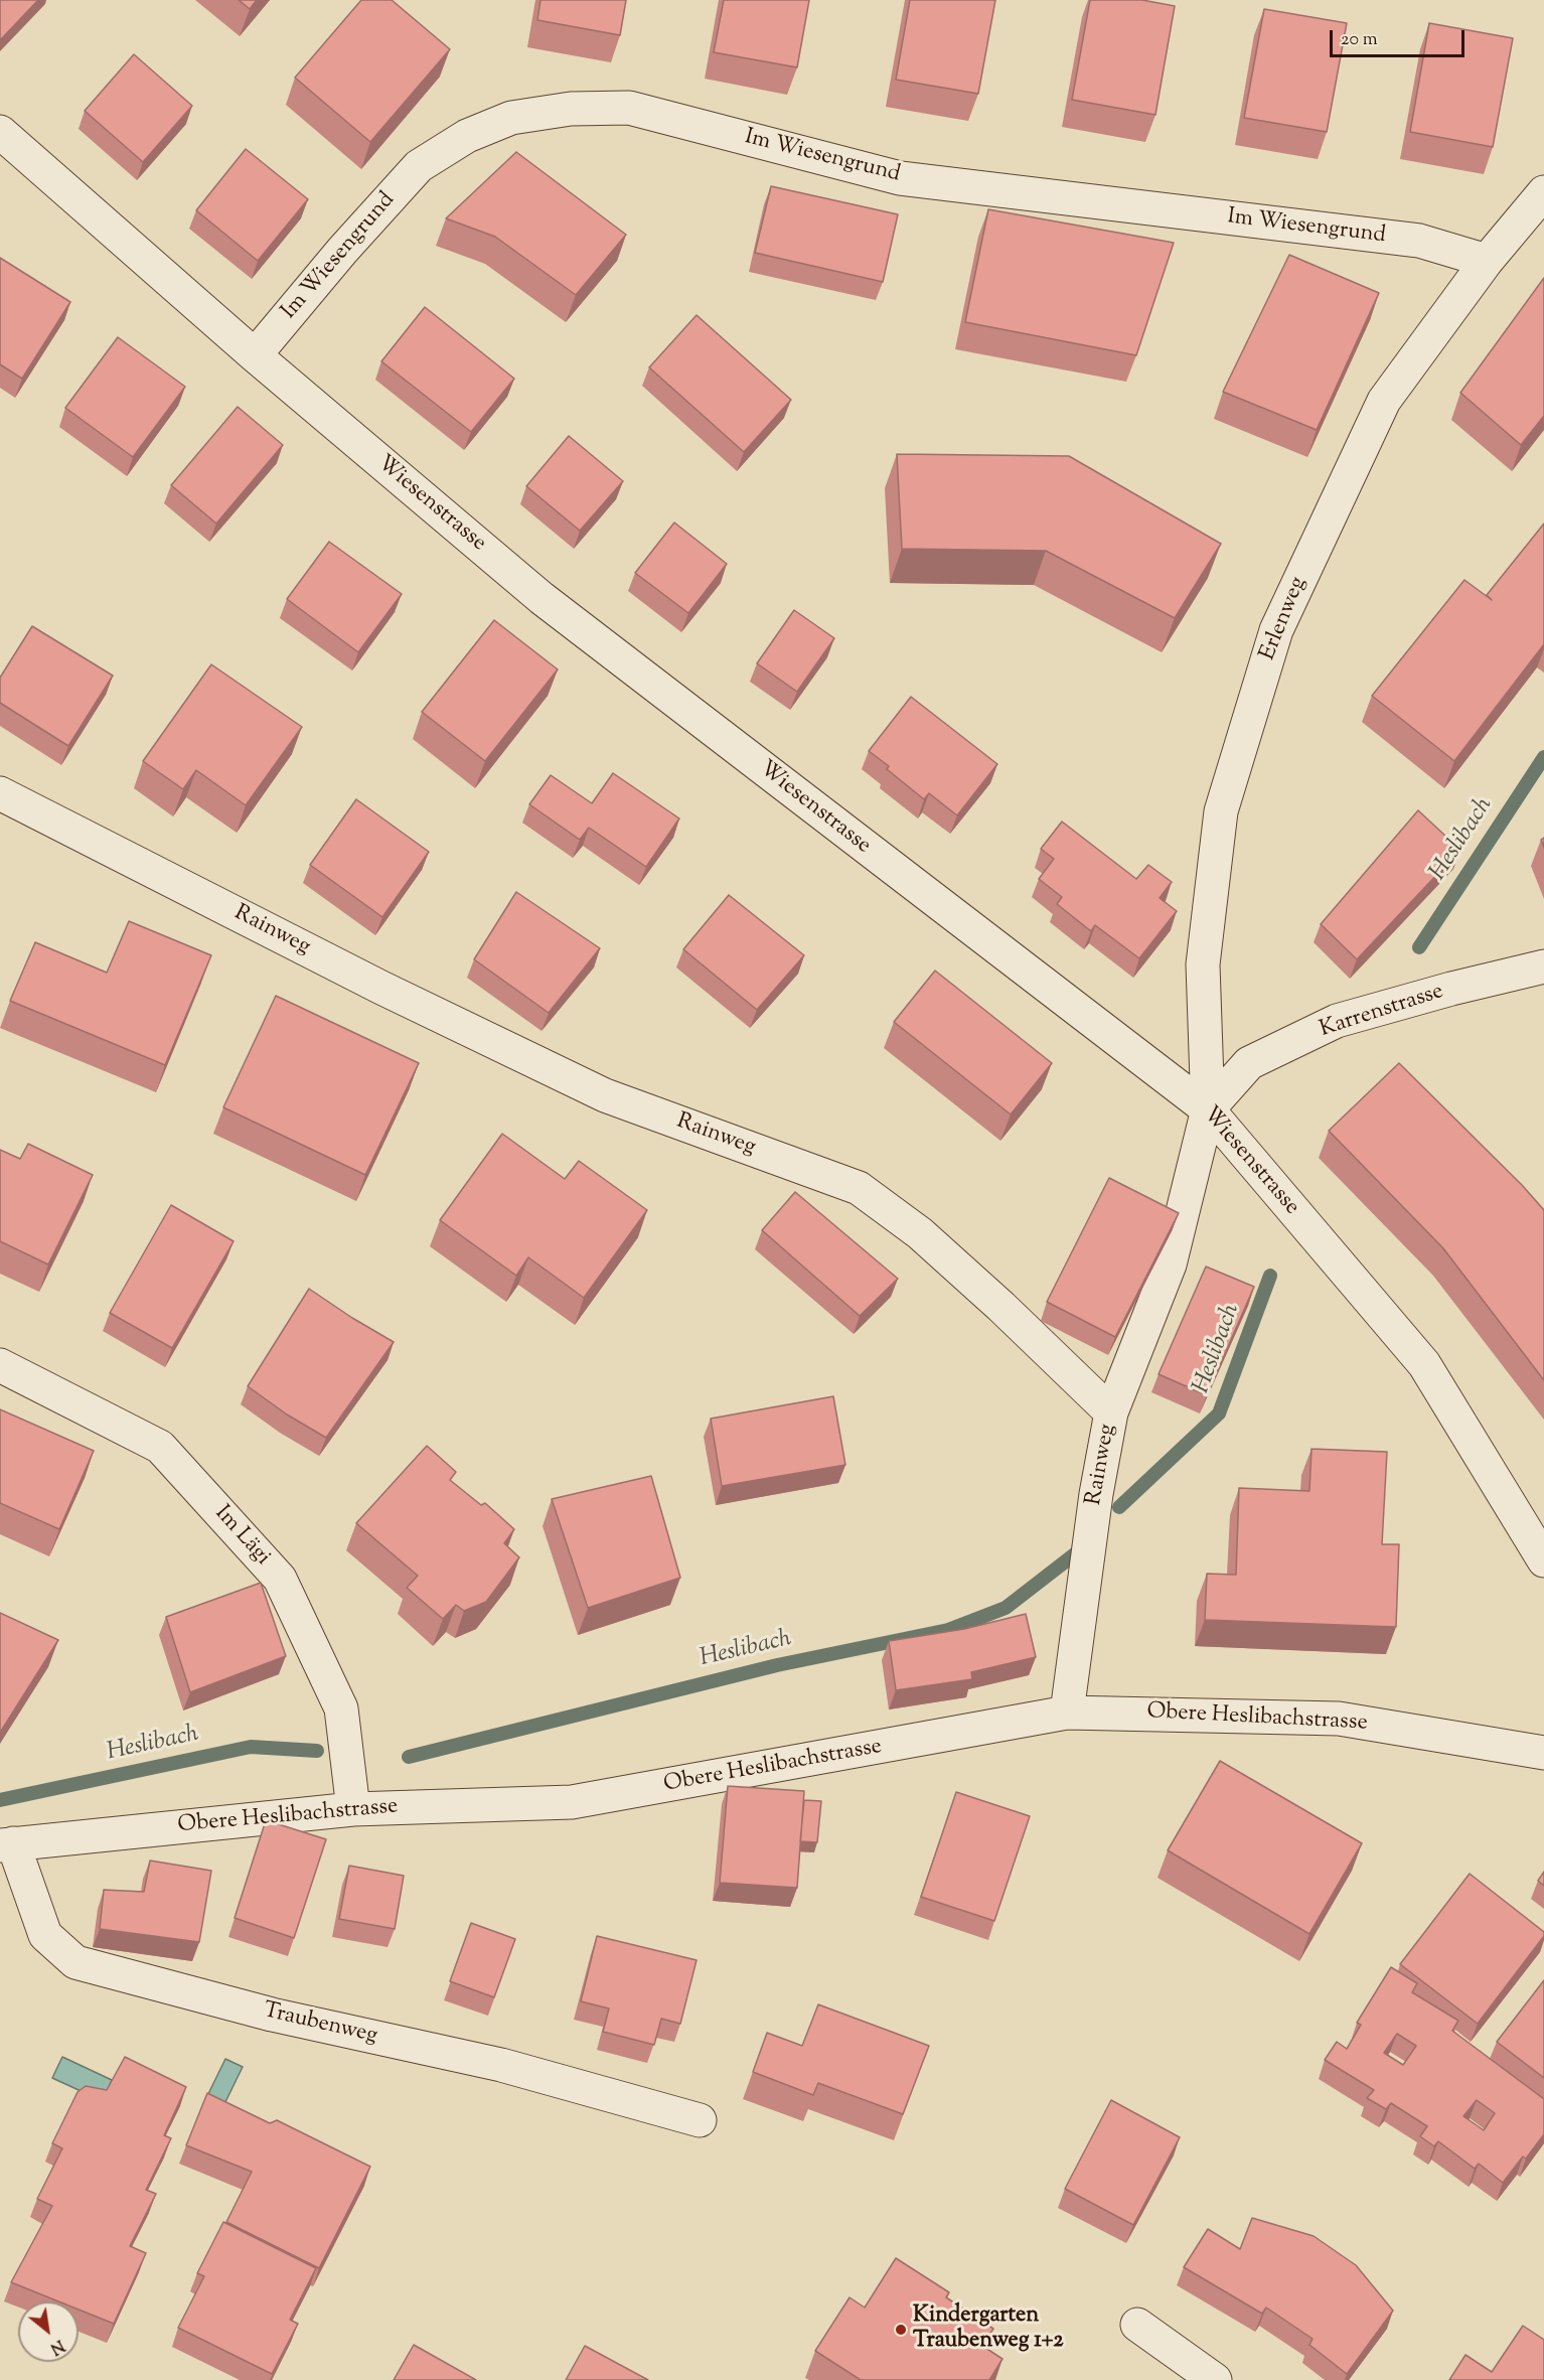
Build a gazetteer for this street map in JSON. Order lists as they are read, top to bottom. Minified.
{"streets":{"street":["Im Wiesengrund","Wiesenstrasse","Erlenweg","Rainweg","Karrenstrasse","Im Lägi","Obere Heslibachstrasse","Traubenweg"]},"crossings":[["Im Wiesengrund","Wiesenstrasse"],["Im Wiesengrund","Erlenweg"],["Wiesenstrasse","Erlenweg"],["Wiesenstrasse","Karrenstrasse"],["Erlenweg","Karrenstrasse"],["Rainweg","Obere Heslibachstrasse"],["Im Lägi","Obere Heslibachstrasse"],["Obere Heslibachstrasse","Traubenweg"]],"water":["Heslibach"],"places":["Kindergarten Traubenweg 1+2"],"scale_bar":"20 m","north":"bottom right"}
